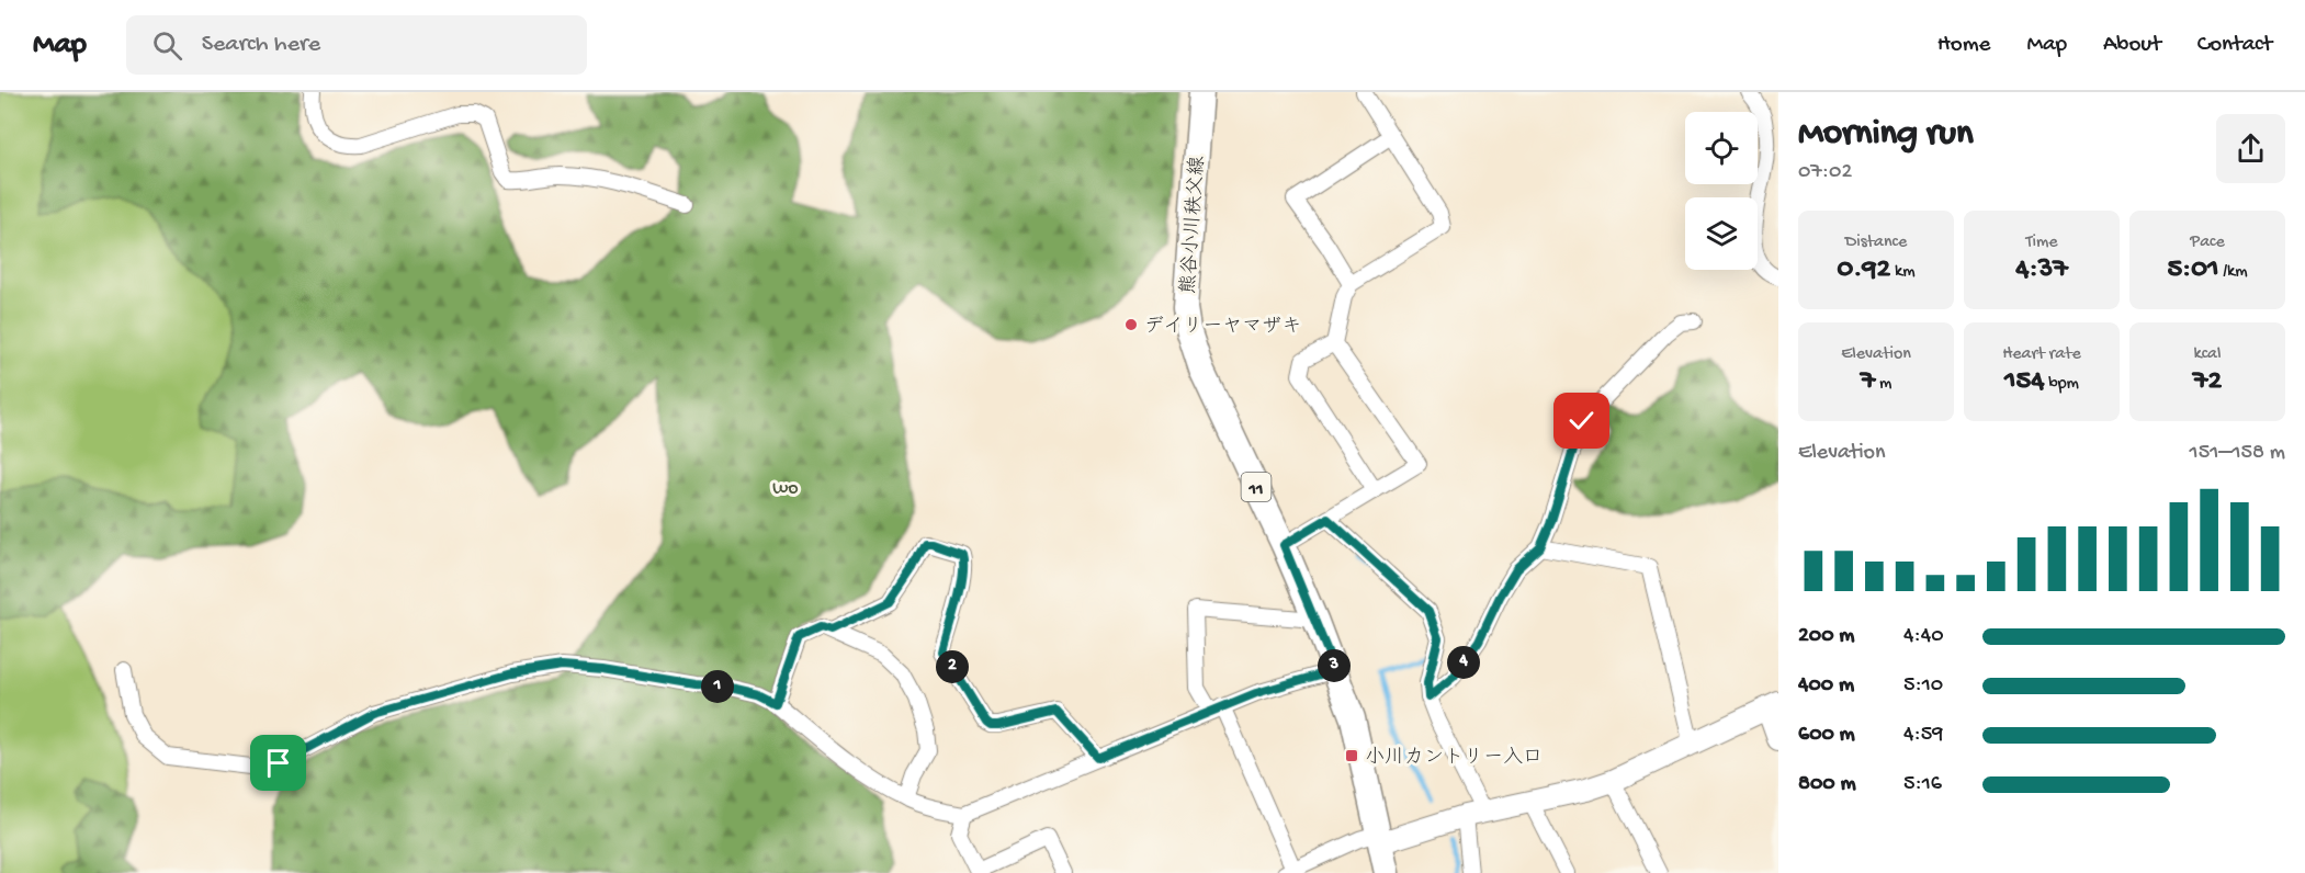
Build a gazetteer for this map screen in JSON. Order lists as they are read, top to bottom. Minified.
{"streets":{"main road":["熊谷小川秩父線","11"]},"parks":["wo"],"places":{"other":["デイリーヤマザキ"],"transit":["小川カントリー入口"]},"page":{"header":"Map","search":"Search here","nav":["Home","Map","About","Contact"],"heading":["Morning run","07:02"],"stats":[["Distance","0.92 km"],["Time","4:37"],["Pace","5:01 /km"],["Elevation","7 m"],["Heart rate","154 bpm"],["kcal","72"]],"chart":["Elevation","151–158 m"],"list":[{"name":"200 m","note":"4:40"},{"name":"400 m","note":"5:10"},{"name":"600 m","note":"4:59"},{"name":"800 m","note":"5:16"}],"pins":["4","3","2","1"]}}
